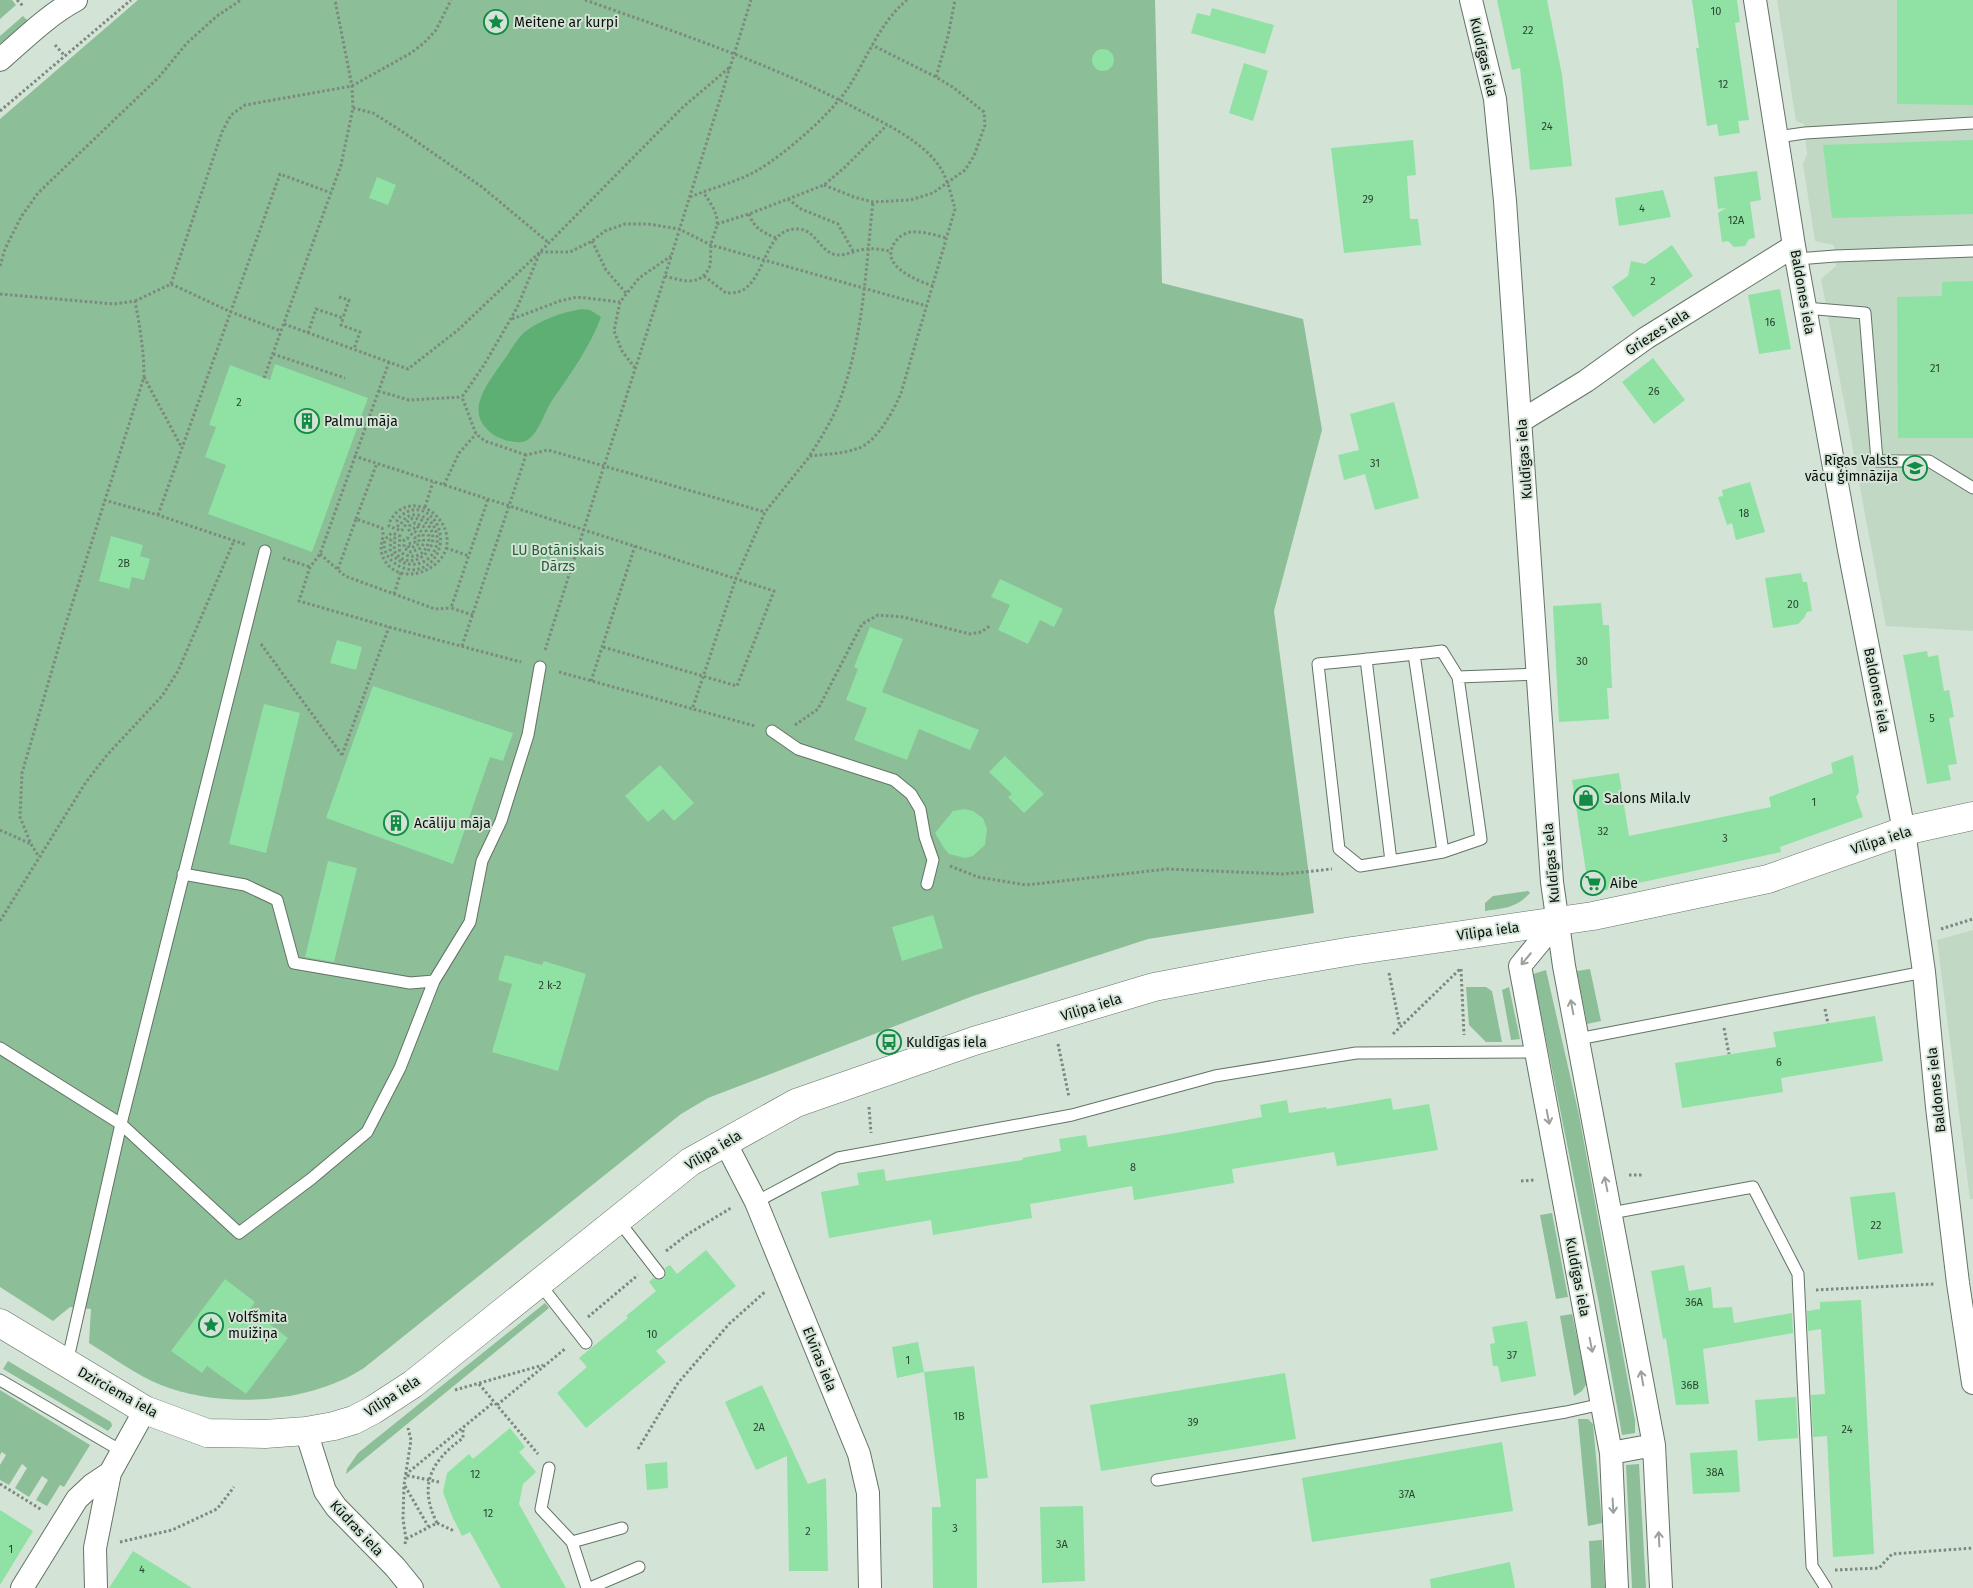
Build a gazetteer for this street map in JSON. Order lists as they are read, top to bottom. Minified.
{"streets":{"street":["Kuldīgas iela","Baldones iela","Griezes iela","Vīlipa iela","Elvīras iela","Dzirciema iela","Kūdras iela"]},"crossings":[["Kuldīgas iela","Griezes iela"],["Kuldīgas iela","Vīlipa iela"],["Baldones iela","Griezes iela"],["Baldones iela","Vīlipa iela"],["Vīlipa iela","Elvīras iela"],["Vīlipa iela","Dzirciema iela"],["Vīlipa iela","Kūdras iela"],["Dzirciema iela","Kūdras iela"]],"parks":["LU Botāniskais Dārzs"],"places":{"place":["Meitene ar kurpi","Volfšmita muižiņa"],"building":["Palmu māja","Acāliju māja"],"school or university":["Rīgas Valsts vācu ģimnāzija"],"shop":["Salons Mila.lv"],"supermarket":["Aibe"],"bus stop":["Kuldīgas iela"]},"house_numbers":["10","22","12","24","29","4","12A","2","16","21","26","2","31","18","2B","20","30","5","1","32","3","2 k-2","6","8","22","36A","10","37","1","36B","1B","39","2A","24","38A","12","37A","12","3","2","3A","1","4"]}
